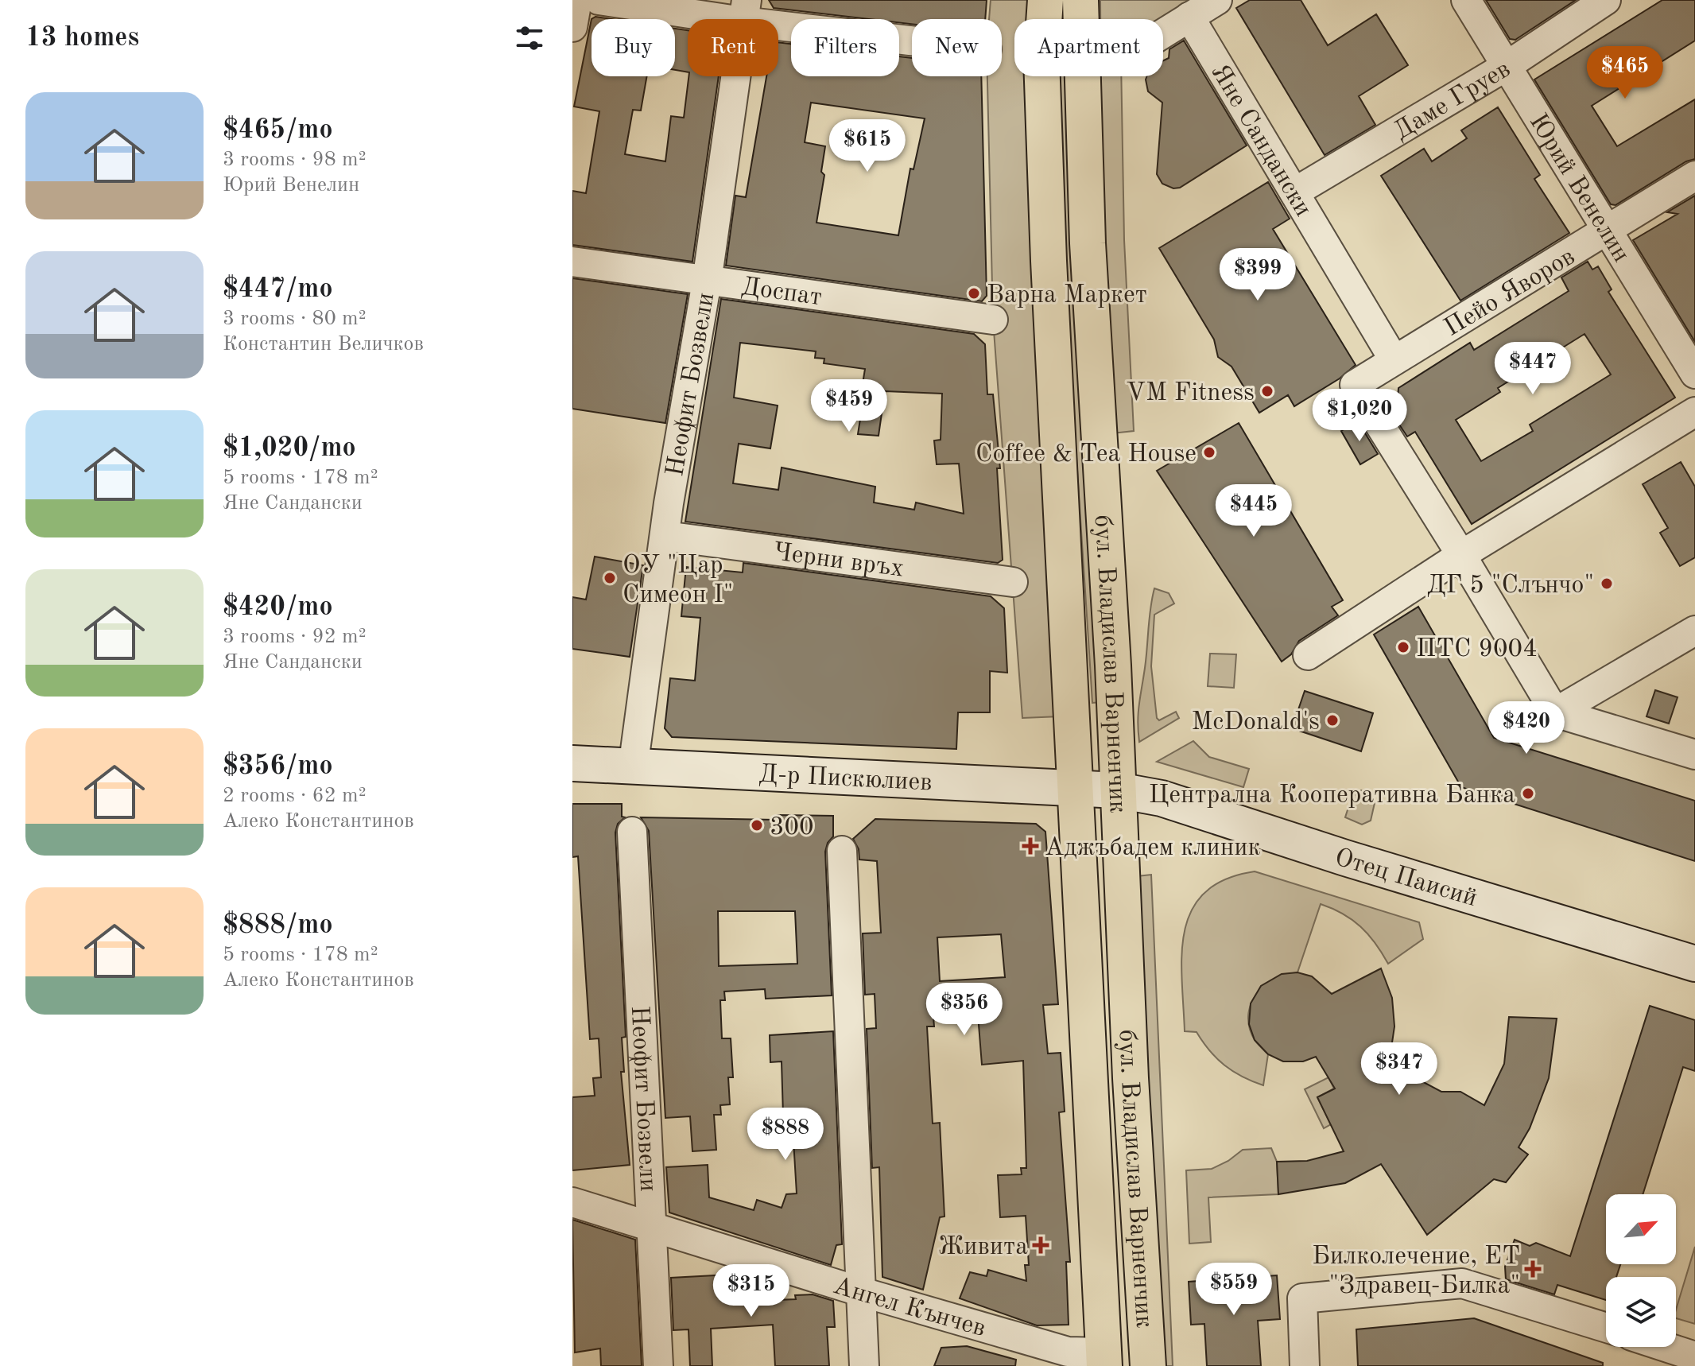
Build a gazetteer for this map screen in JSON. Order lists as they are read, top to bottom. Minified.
{"streets":{"main road":["бул. Владислав Варненчик"],"street":["Даме Груев","Яне Сандански","Юрий Венелин","Пейо Яворов","Доспат","Неофит Бозвели","Черни връх","Д-р Пискюлиев","Отец Паисий","Ангел Кънчев"]},"crossings":[["Даме Груев","Яне Сандански"],["Даме Груев","Юрий Венелин"],["Яне Сандански","Пейо Яворов"],["Юрий Венелин","Пейо Яворов"],["Доспат","Неофит Бозвели"],["Неофит Бозвели","Черни връх"],["Неофит Бозвели","Д-р Пискюлиев"],["Неофит Бозвели","Ангел Кънчев"],["бул. Владислав Варненчик","Д-р Пискюлиев"],["бул. Владислав Варненчик","Отец Паисий"],["бул. Владислав Варненчик","Ангел Кънчев"],["Д-р Пискюлиев","Отец Паисий"]],"places":{"other":["Варна Маркет","VM Fitness","Coffee & Tea House","ОУ \"Цар Симеон I\"","ДГ 5 \"Слънчо\"","ПТС 9004","McDonald's","Централна Кооперативна Банка","300"],"health":["Аджъбадем клиник","Живита","Билколечение, ЕТ \"Здравец-Билка\""]},"north":"top right","page":{"heading":"13 homes","chip":["Buy","Rent","Filters","New","Apartment"],"price":["$465","$615","$399","$447","$459","$1,020","$445","$420","$356","$347","$888","$559","$315"],"list":[{"name":"$465/mo","note":"3 rooms · 98 m² · Юрий Венелин"},{"name":"$447/mo","note":"3 rooms · 80 m² · Константин Величков"},{"name":"$1,020/mo","note":"5 rooms · 178 m² · Яне Сандански"},{"name":"$420/mo","note":"3 rooms · 92 m² · Яне Сандански"},{"name":"$356/mo","note":"2 rooms · 62 m² · Алеко Константинов"},{"name":"$888/mo","note":"5 rooms · 178 m² · Алеко Константинов"}]}}
